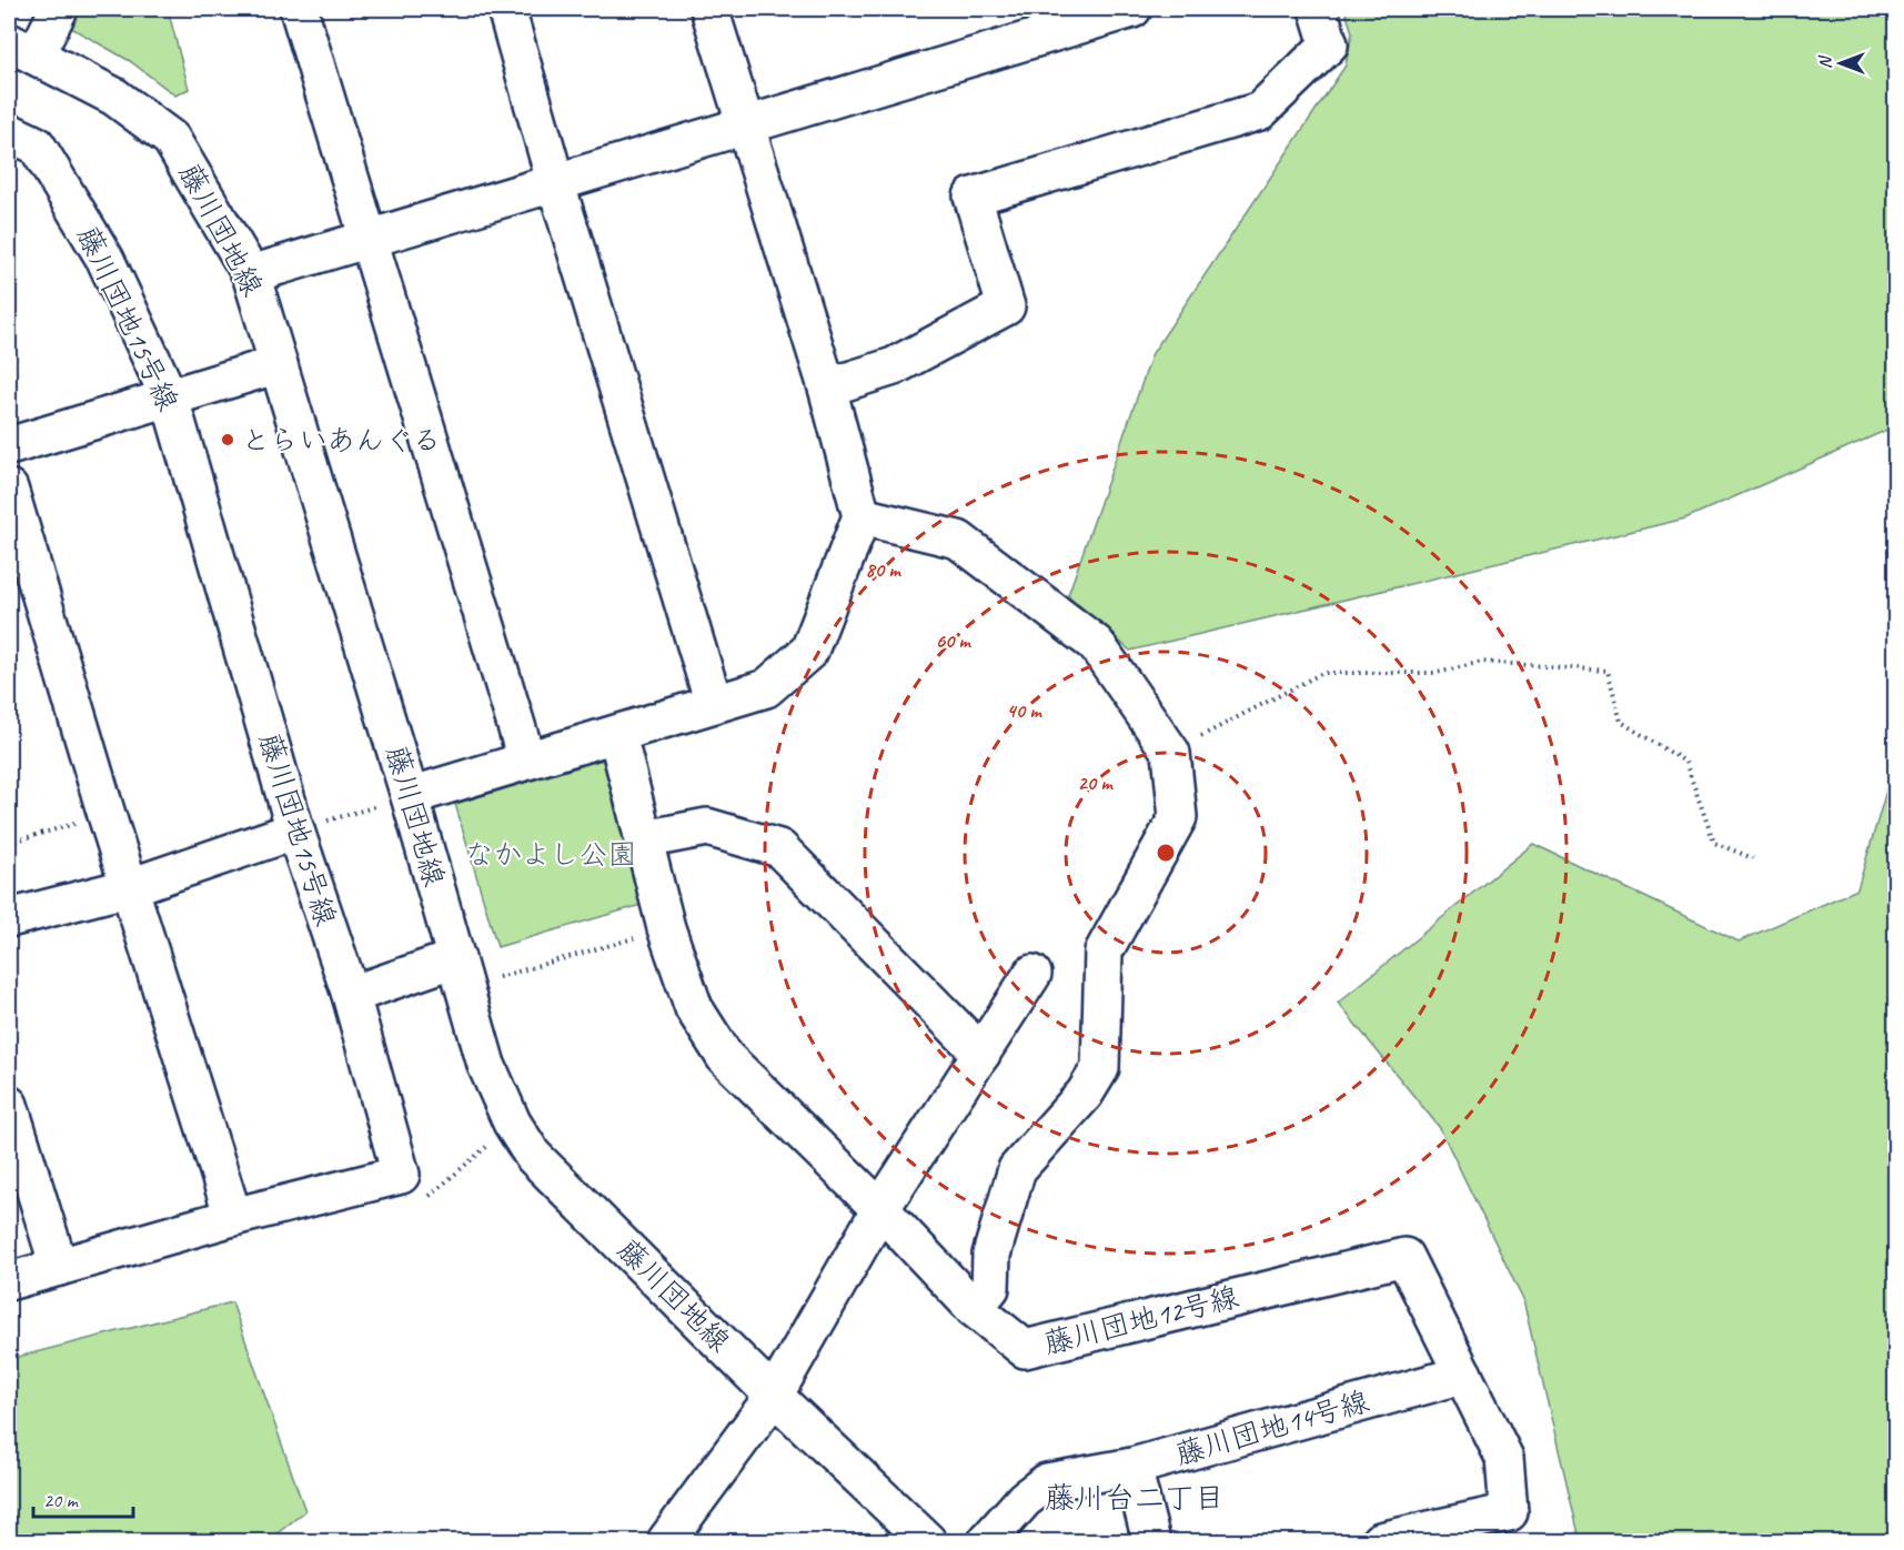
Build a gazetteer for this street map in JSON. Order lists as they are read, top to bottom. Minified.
{"streets":{"street":["藤川団地線","藤川団地15号線","藤川団地12号線","藤川団地14号線"]},"crossings":[["藤川団地12号線","藤川団地14号線"]],"districts":["藤川台二丁目"],"parks":["なかよし公園"],"places":["とらいあんぐる"],"scale_bar":"20 m","north":"left","rings":["80 m","60 m","40 m","20 m"]}
